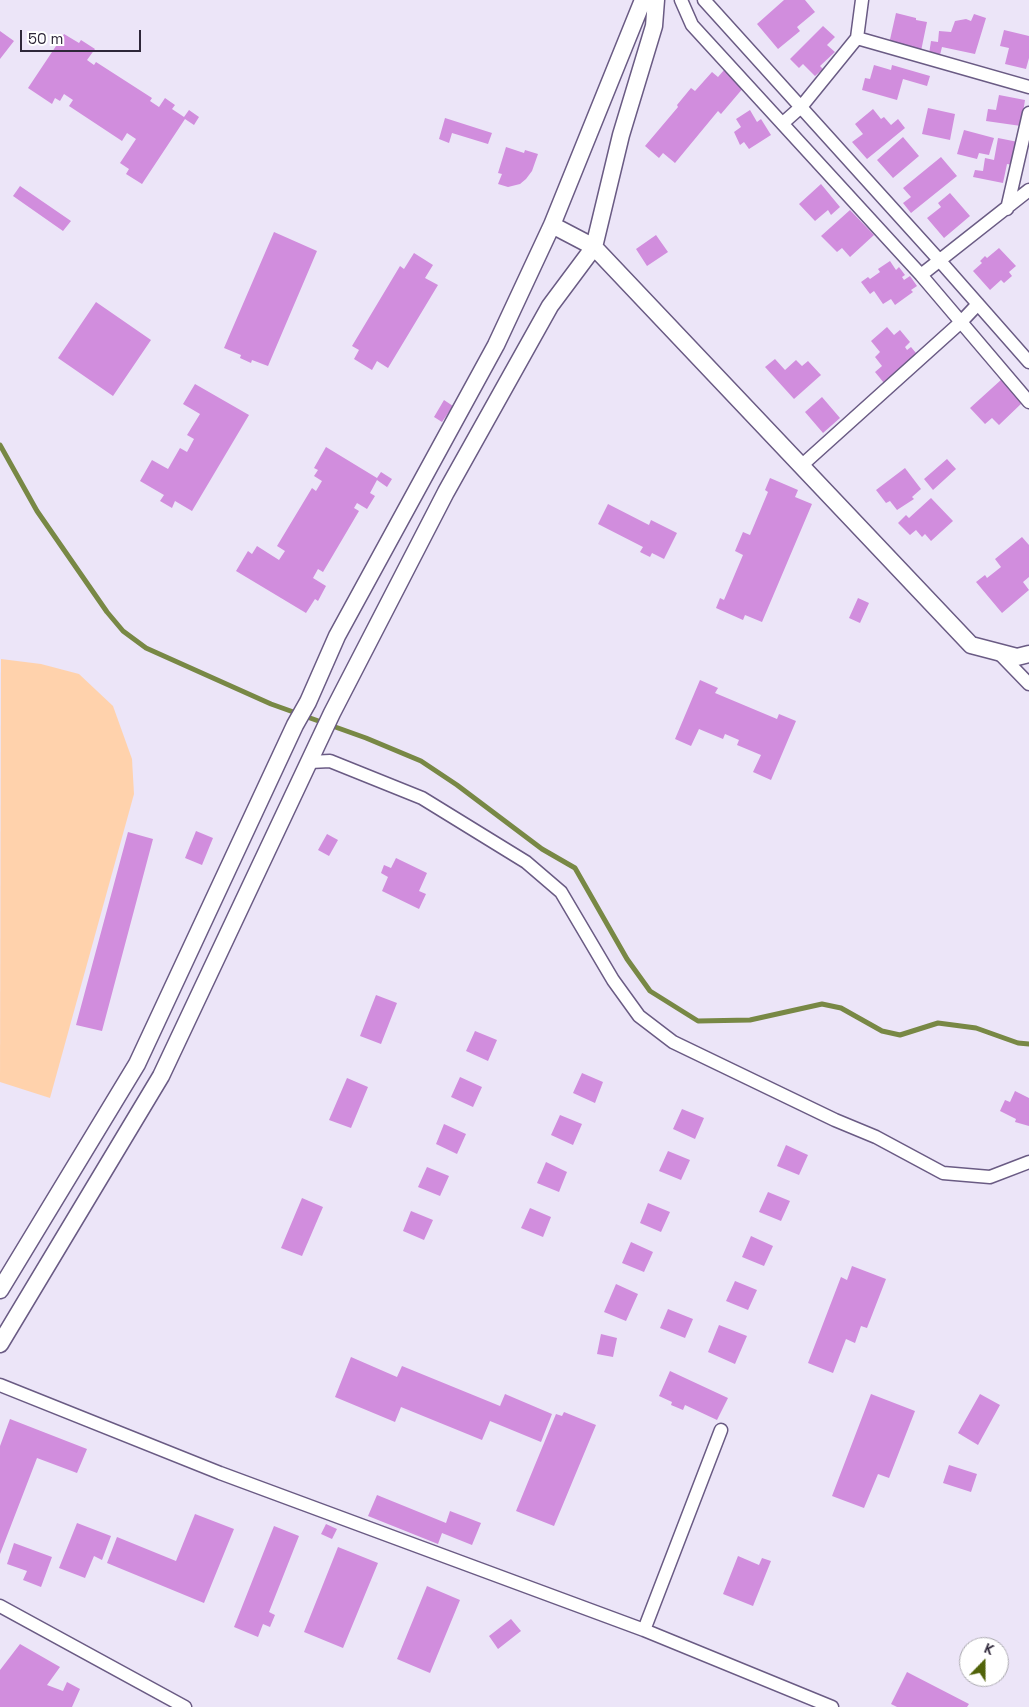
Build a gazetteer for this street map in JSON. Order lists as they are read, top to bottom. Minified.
{"scale_bar":"50 m","north":"top"}
